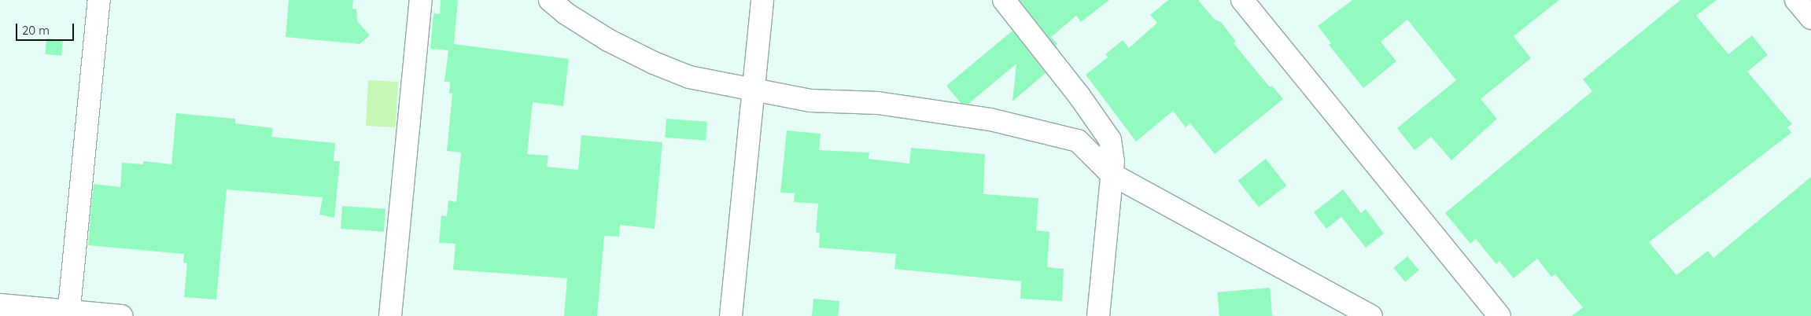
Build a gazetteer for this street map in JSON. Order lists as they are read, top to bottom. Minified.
{"scale_bar":"20 m"}
